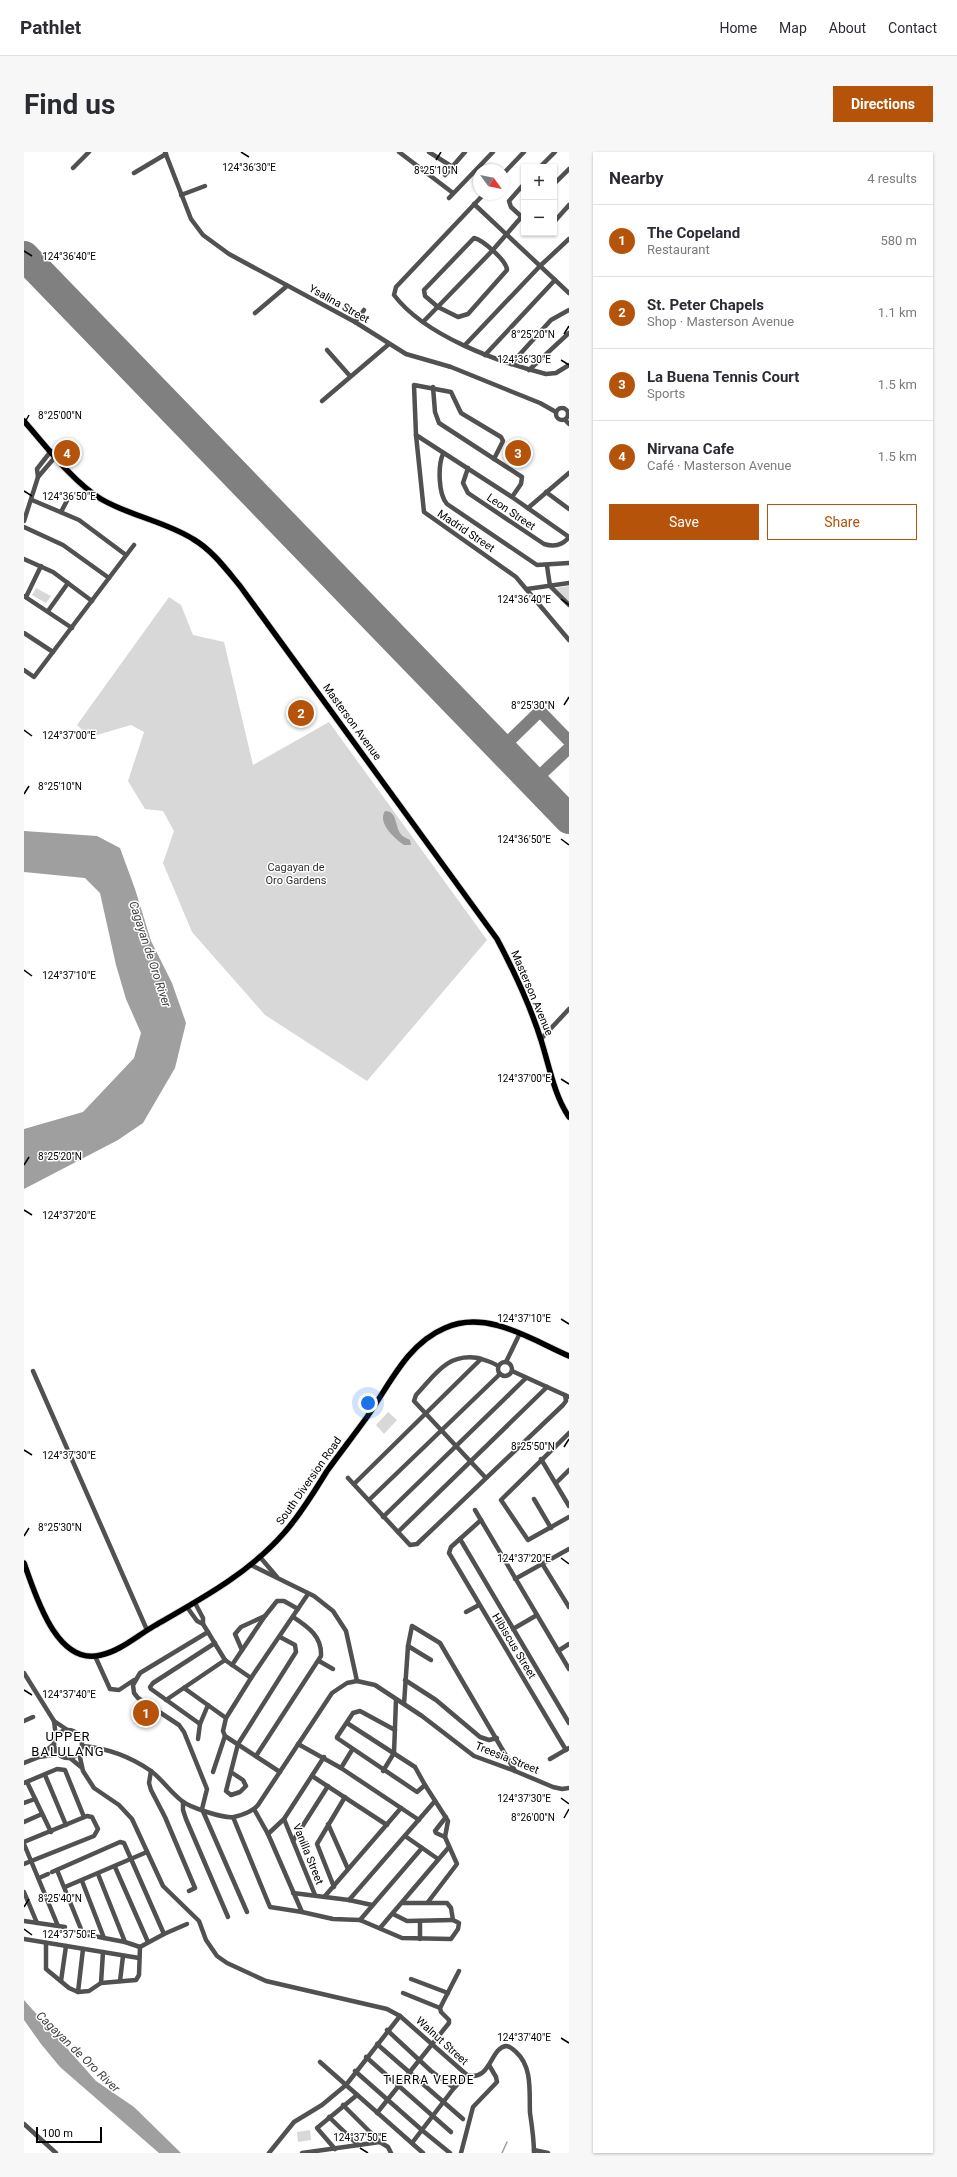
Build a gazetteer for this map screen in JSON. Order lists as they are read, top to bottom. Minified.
{"streets":{"main road":["Masterson Avenue","South Diversion Road"],"street":["Ysalina Street","Leon Street","Madrid Street","Hibiscus Street","Treesia Street","Vanilla Street","Walnut Street"]},"districts":["UPPER BALULANG","TIERRA VERDE"],"water":["Cagayan de Oro River"],"parks":["Cagayan de Oro Gardens"],"scale_bar":"100 m","north":"bottom right","page":{"header":"Pathlet","nav":["Home","Map","About","Contact"],"buttons":["Directions",["Save","Share"]],"title":"Find us","heading":["Nearby","4 results"],"map_buttons":["+","−"],"list":[{"mark":"1","name":"The Copeland","note":"Restaurant","value":"580 m"},{"mark":"2","name":"St. Peter Chapels","note":"Shop · Masterson Avenue","value":"1.1 km"},{"mark":"3","name":"La Buena Tennis Court","note":"Sports","value":"1.5 km"},{"mark":"4","name":"Nirvana Cafe","note":"Café · Masterson Avenue","value":"1.5 km"}],"pins":["3","4","2","1"],"scale":"100 m"},"coordinates":["124°36'30\"E","8°25'10\"N","124°36'40\"E","8°25'20\"N","8°25'00\"N","124°36'50\"E","8°25'30\"N","124°37'00\"E","124°37'10\"E","124°37'20\"E","8°25'50\"N","124°37'30\"E","124°37'40\"E","8°26'00\"N","8°25'40\"N","124°37'50\"E"]}
